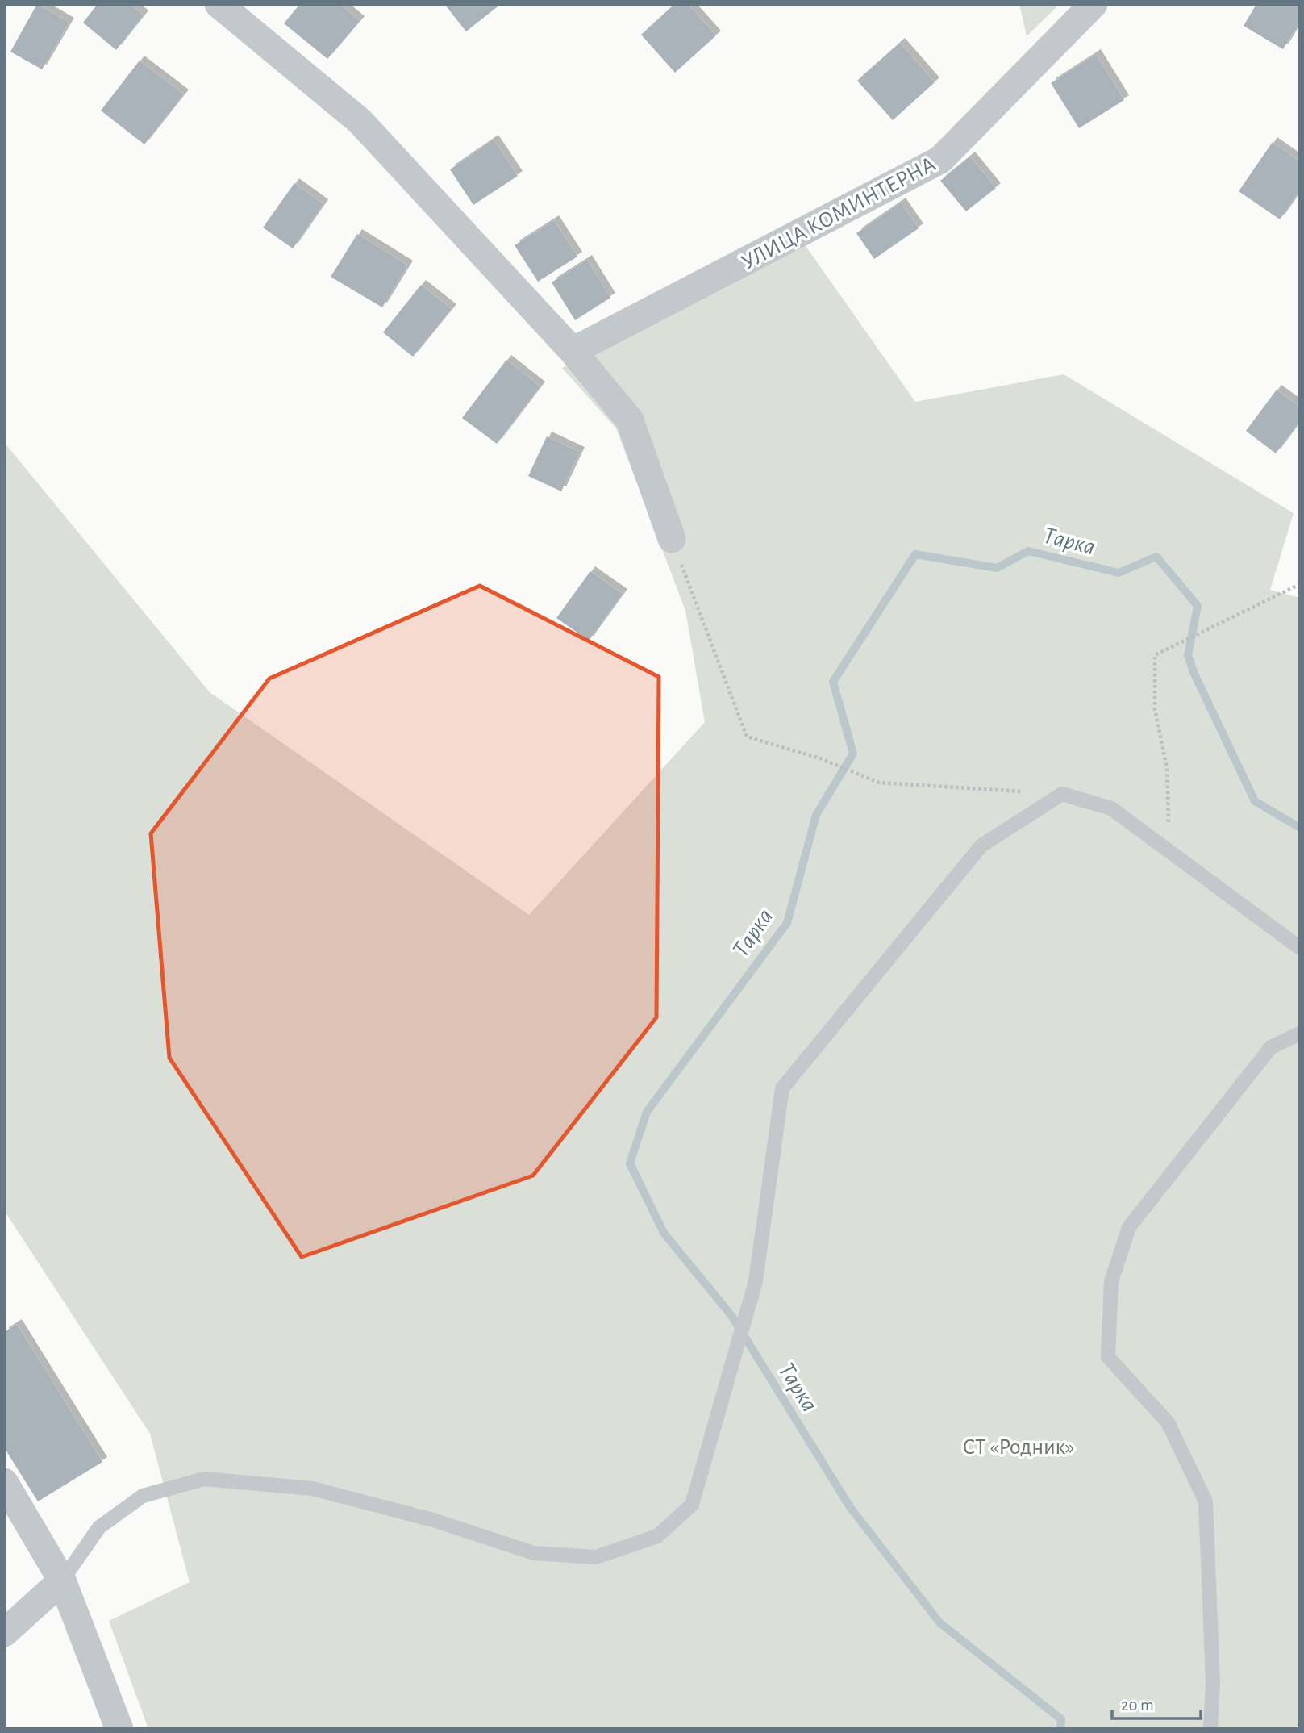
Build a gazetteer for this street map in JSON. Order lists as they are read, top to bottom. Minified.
{"streets":{"street":["УЛИЦА КОМИНТЕРНА"]},"water":["Тарка"],"parks":["СТ «Родник»"],"scale_bar":"20 m"}
